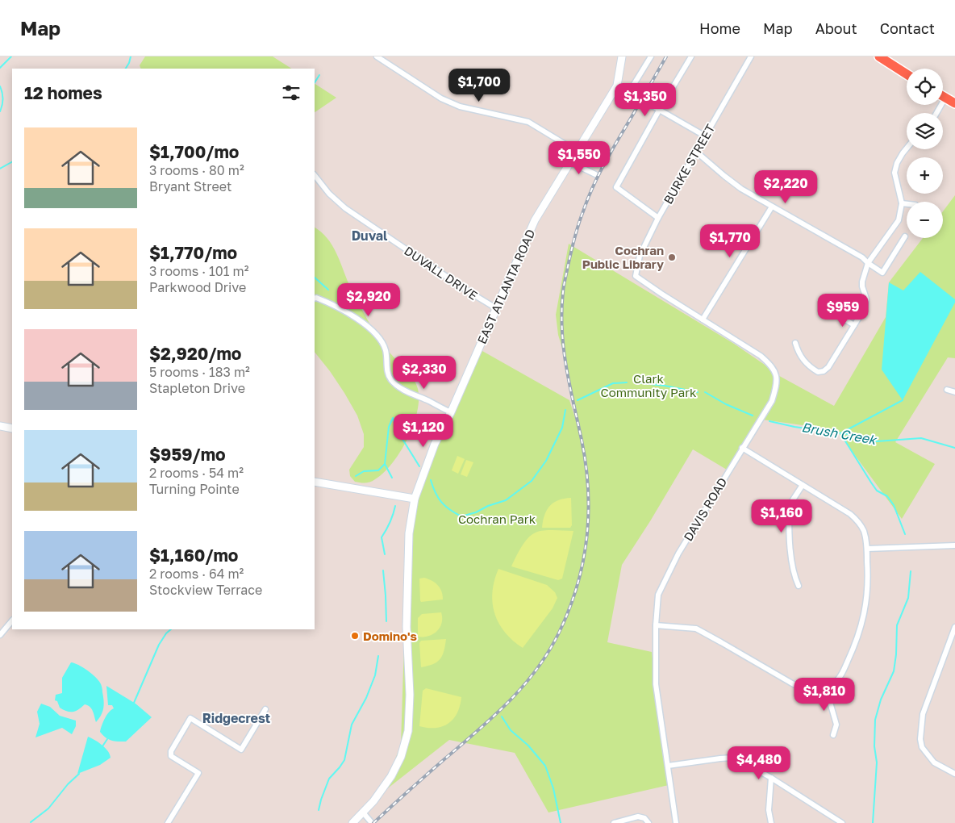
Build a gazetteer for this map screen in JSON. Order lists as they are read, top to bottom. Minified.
{"streets":{"street":["BURKE STREET","DUVALL DRIVE","EAST ATLANTA ROAD","DAVIS ROAD"]},"crossings":[["BURKE STREET","DAVIS ROAD"],["DUVALL DRIVE","EAST ATLANTA ROAD"]],"districts":["Duval","Ridgecrest"],"water":["Brush Creek"],"parks":["Clark Community Park","Cochran Park"],"places":["Cochran Public Library","Domino's"],"page":{"header":"Map","nav":["Home","Map","About","Contact"],"map_buttons":["+","−"],"price":["$1,700","$1,350","$1,550","$2,220","$1,770","$2,920","$959","$2,330","$1,120","$1,160","$1,810","$4,480"],"heading":"12 homes","list":[{"name":"$1,700/mo","note":"3 rooms · 80 m² · Bryant Street"},{"name":"$1,770/mo","note":"3 rooms · 101 m² · Parkwood Drive"},{"name":"$2,920/mo","note":"5 rooms · 183 m² · Stapleton Drive"},{"name":"$959/mo","note":"2 rooms · 54 m² · Turning Pointe"},{"name":"$1,160/mo","note":"2 rooms · 64 m² · Stockview Terrace"}]}}
